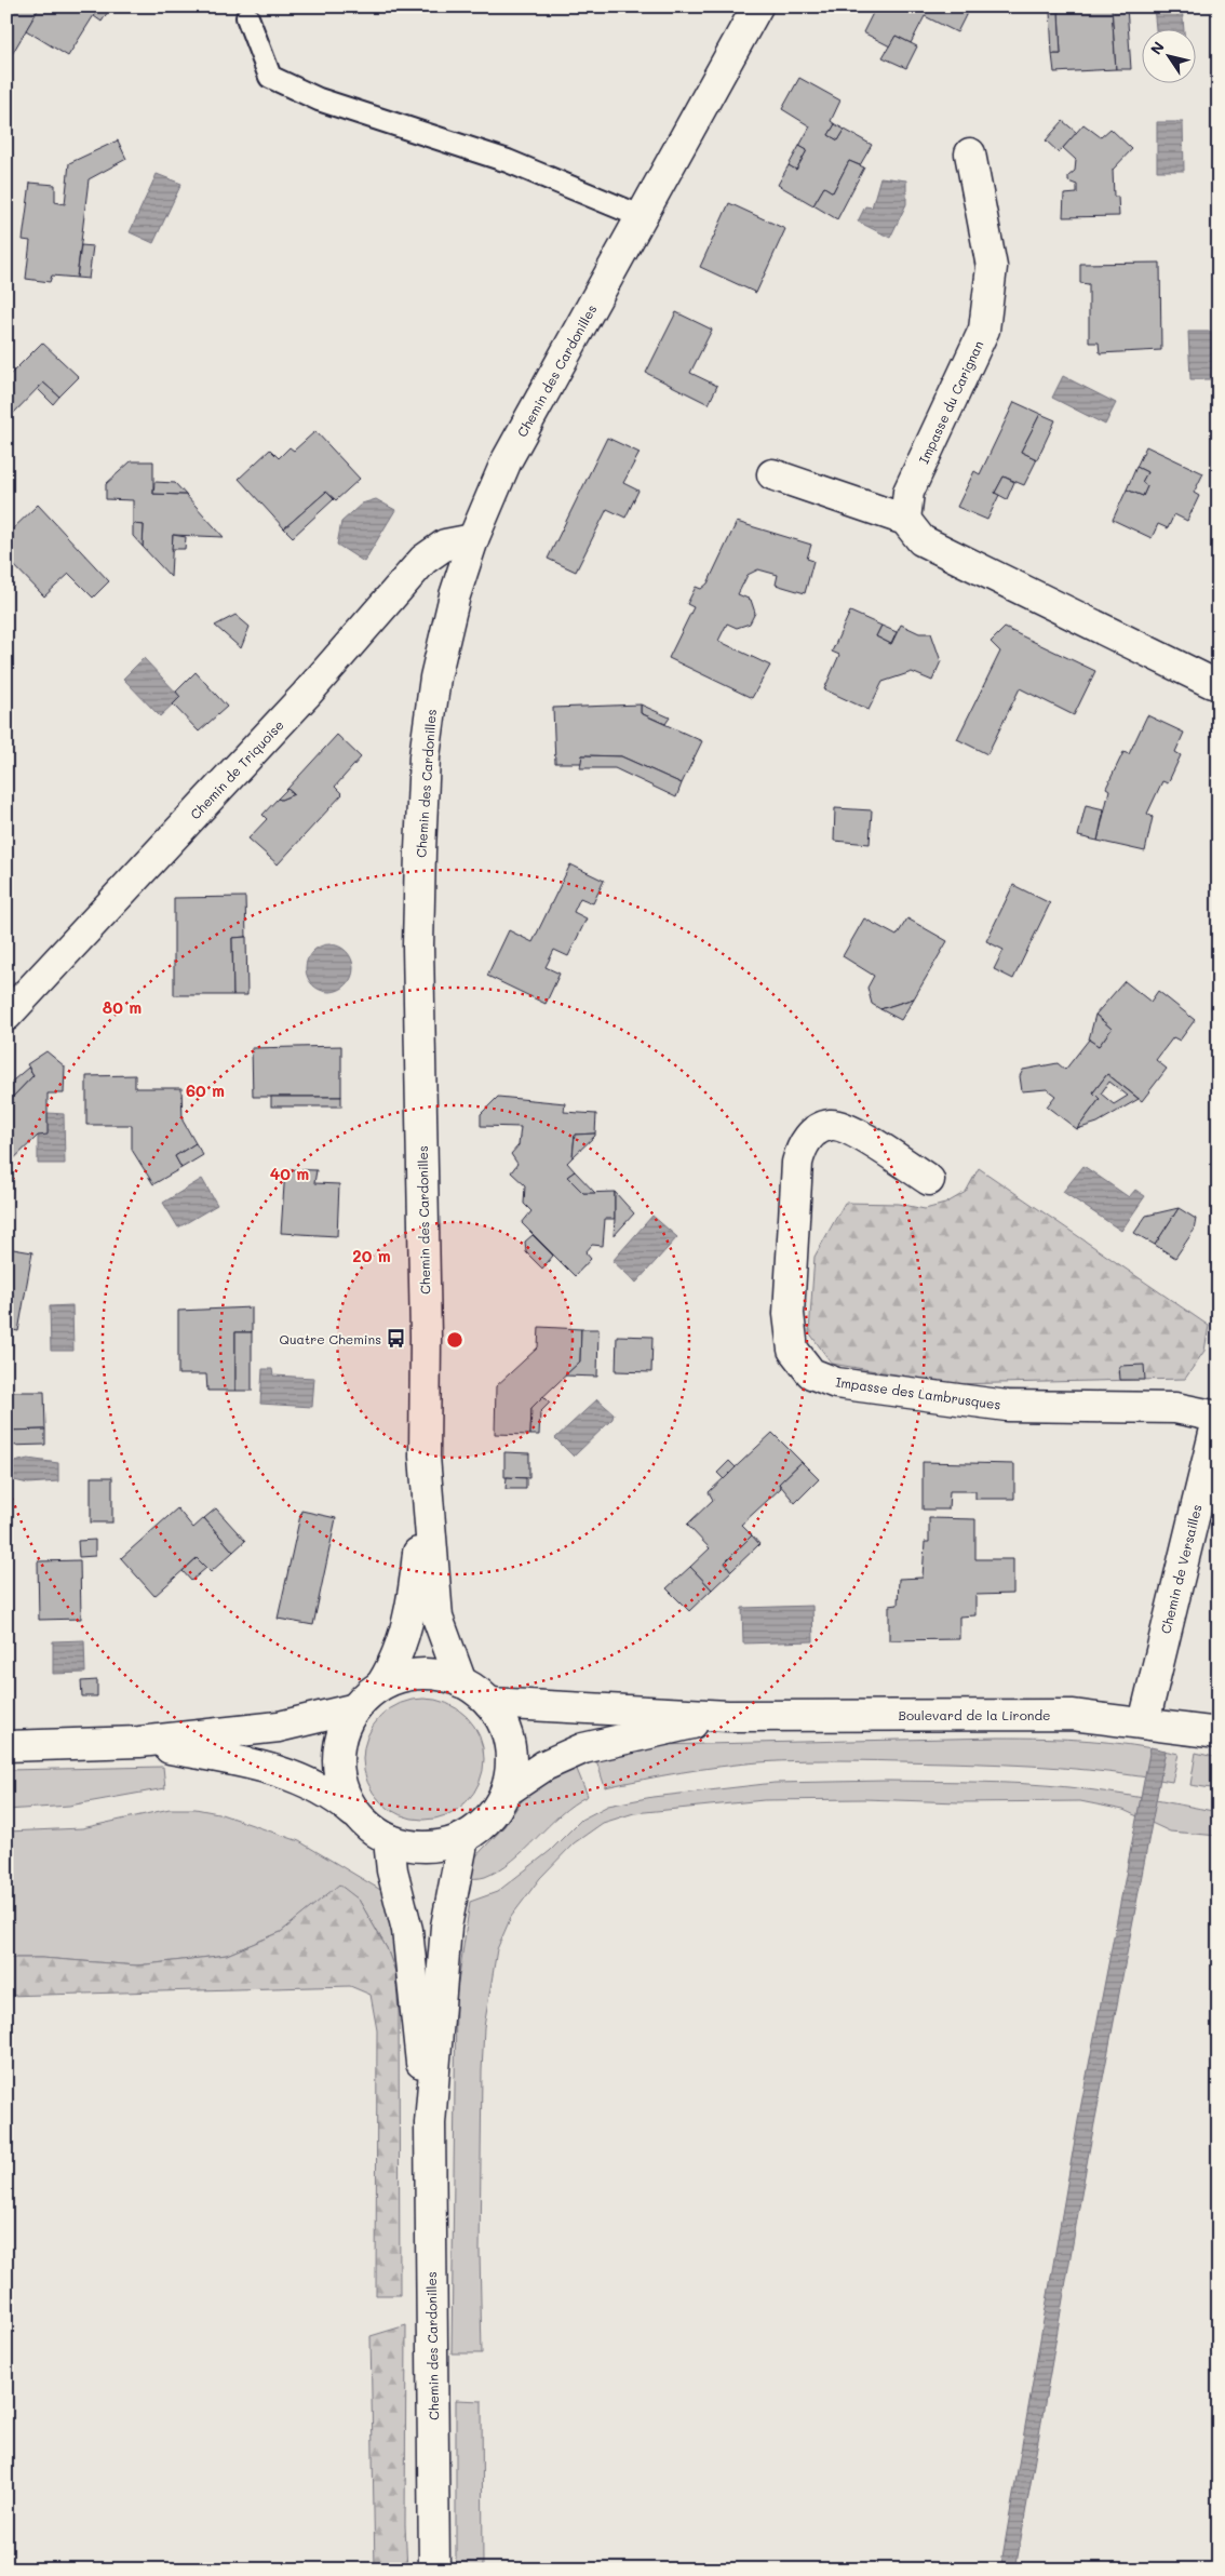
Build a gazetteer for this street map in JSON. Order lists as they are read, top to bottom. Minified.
{"streets":{"street":["Chemin des Cardonilles","Impasse du Carignan","Chemin de Triquoise","Impasse des Lambrusques","Chemin de Versailles","Boulevard de la Lironde"]},"crossings":[["Chemin des Cardonilles","Chemin de Triquoise"],["Chemin des Cardonilles","Boulevard de la Lironde"],["Impasse des Lambrusques","Chemin de Versailles"],["Chemin de Versailles","Boulevard de la Lironde"]],"places":{"bus stop":["Quatre Chemins"]},"north":"top left","rings":["80 m","60 m","40 m","20 m"]}
